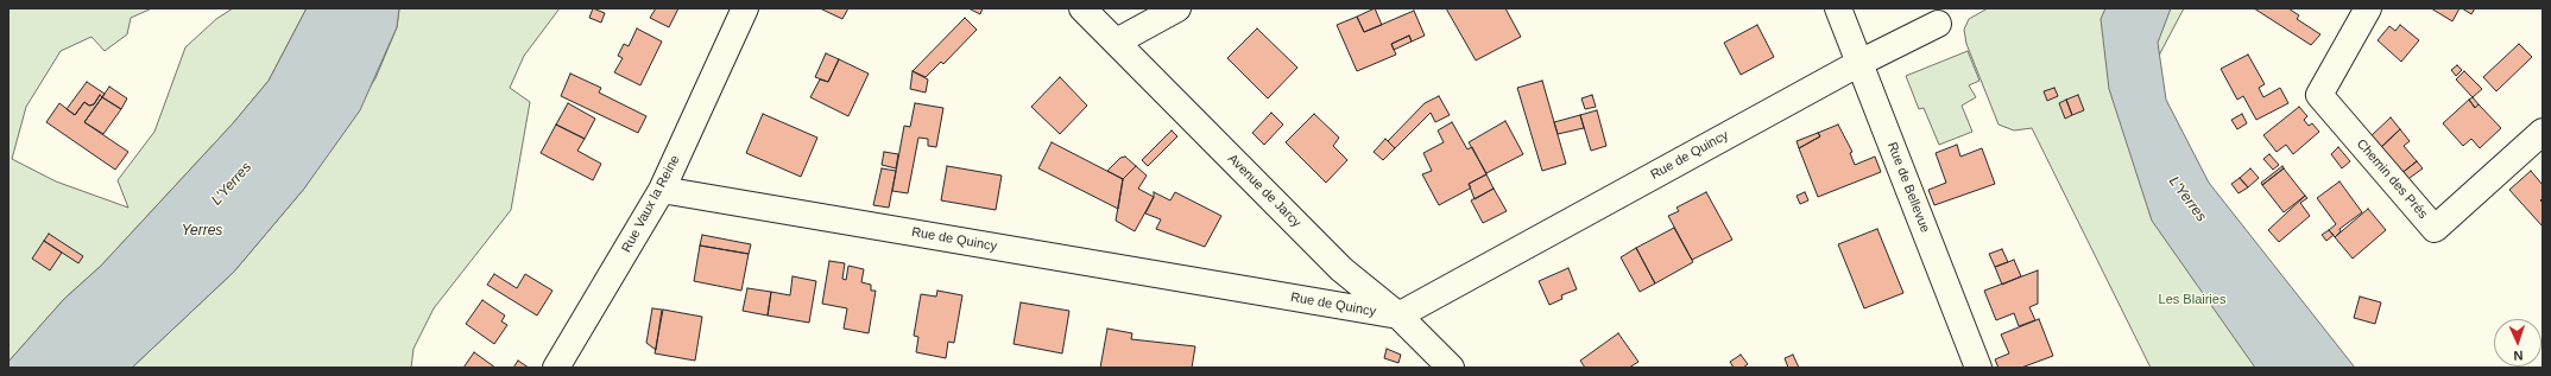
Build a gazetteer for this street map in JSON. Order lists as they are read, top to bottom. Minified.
{"streets":{"street":["Rue de Quincy","Chemin des Prés","Rue de Bellevue","Avenue de Jarcy","Rue Vaux la Reine"]},"crossings":[["Rue de Quincy","Rue de Bellevue"],["Rue de Quincy","Avenue de Jarcy"],["Rue de Quincy","Rue Vaux la Reine"]],"water":["L'Yerres","Yerres"],"parks":["Les Blairies"],"north":"bottom"}
